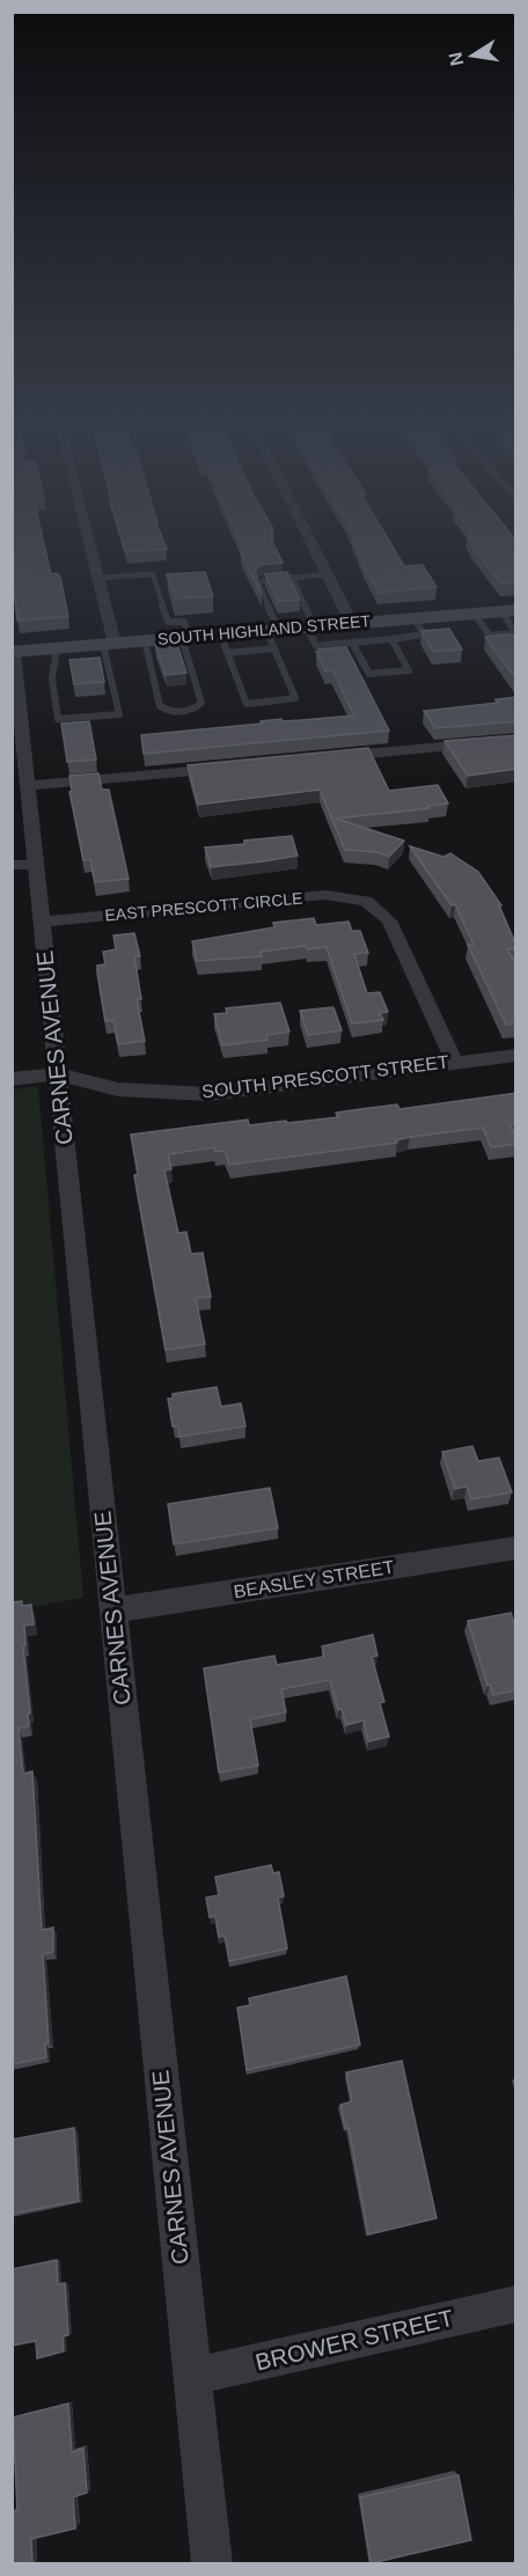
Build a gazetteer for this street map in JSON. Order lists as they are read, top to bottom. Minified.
{"streets":{"main road":["SOUTH HIGHLAND STREET"],"street":["EAST PRESCOTT CIRCLE","CARNES AVENUE","SOUTH PRESCOTT STREET","BEASLEY STREET","BROWER STREET"]},"crossings":[["SOUTH HIGHLAND STREET","CARNES AVENUE"],["EAST PRESCOTT CIRCLE","CARNES AVENUE"],["EAST PRESCOTT CIRCLE","SOUTH PRESCOTT STREET"],["CARNES AVENUE","SOUTH PRESCOTT STREET"],["CARNES AVENUE","BEASLEY STREET"],["CARNES AVENUE","BROWER STREET"]],"north":"left"}
